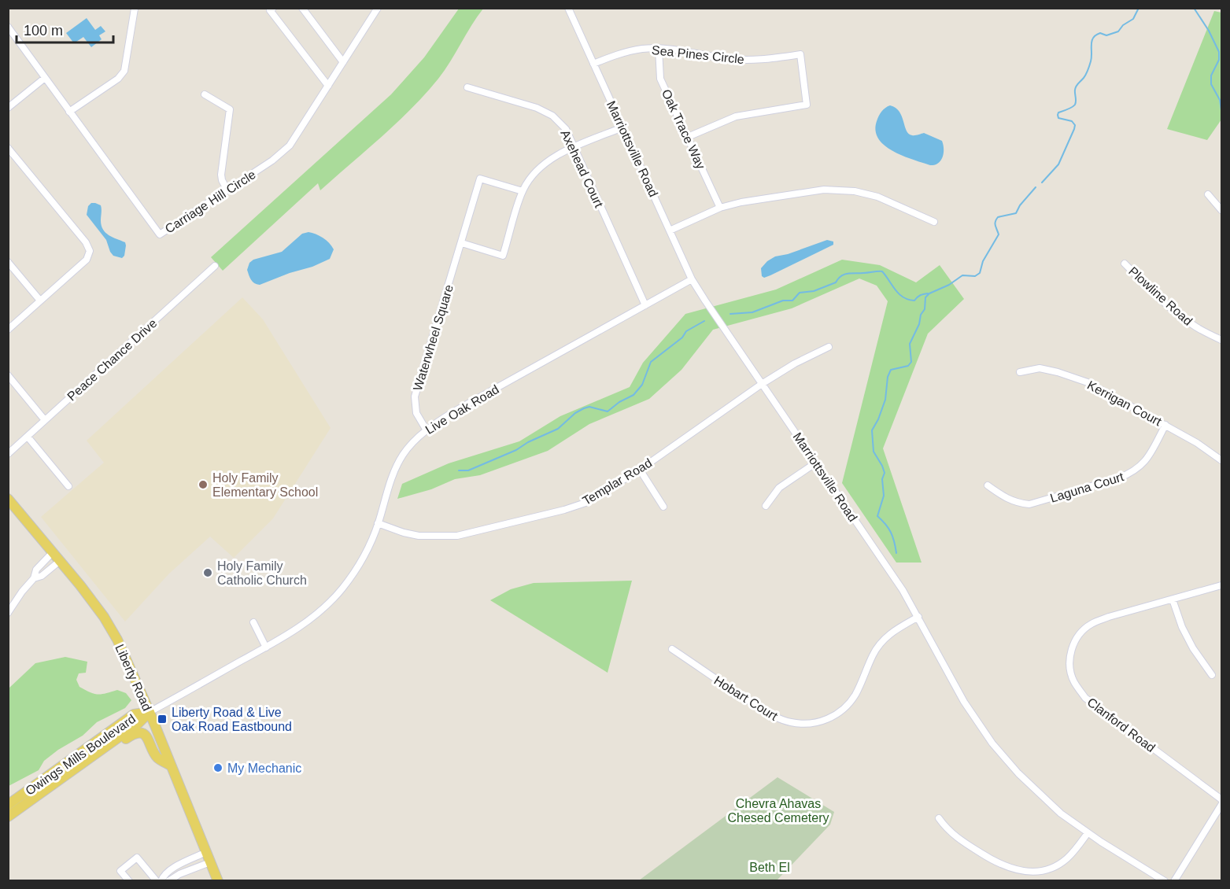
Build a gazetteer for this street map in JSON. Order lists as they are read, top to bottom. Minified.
{"streets":{"main road":["Liberty Road","Owings Mills Boulevard"],"street":["Sea Pines Circle","Oak Trace Way","Marriottsville Road","Axehead Court","Carriage Hill Circle","Plowline Road","Waterwheel Square","Peace Chance Drive","Kerrigan Court","Live Oak Road","Templar Road","Laguna Court","Hobart Court","Clanford Road"]},"crossings":[["Sea Pines Circle","Oak Trace Way"],["Sea Pines Circle","Marriottsville Road"],["Marriottsville Road","Live Oak Road"],["Marriottsville Road","Templar Road"],["Marriottsville Road","Hobart Court"],["Axehead Court","Live Oak Road"],["Waterwheel Square","Live Oak Road"],["Kerrigan Court","Laguna Court"],["Live Oak Road","Templar Road"],["Live Oak Road","Liberty Road"],["Live Oak Road","Owings Mills Boulevard"],["Liberty Road","Owings Mills Boulevard"]],"parks":["Chevra Ahavas Chesed Cemetery","Beth El"],"places":{"other":["Holy Family Elementary School","Holy Family Catholic Church","My Mechanic"],"transit":["Liberty Road & Live Oak Road Eastbound"]},"scale_bar":"100 m"}
